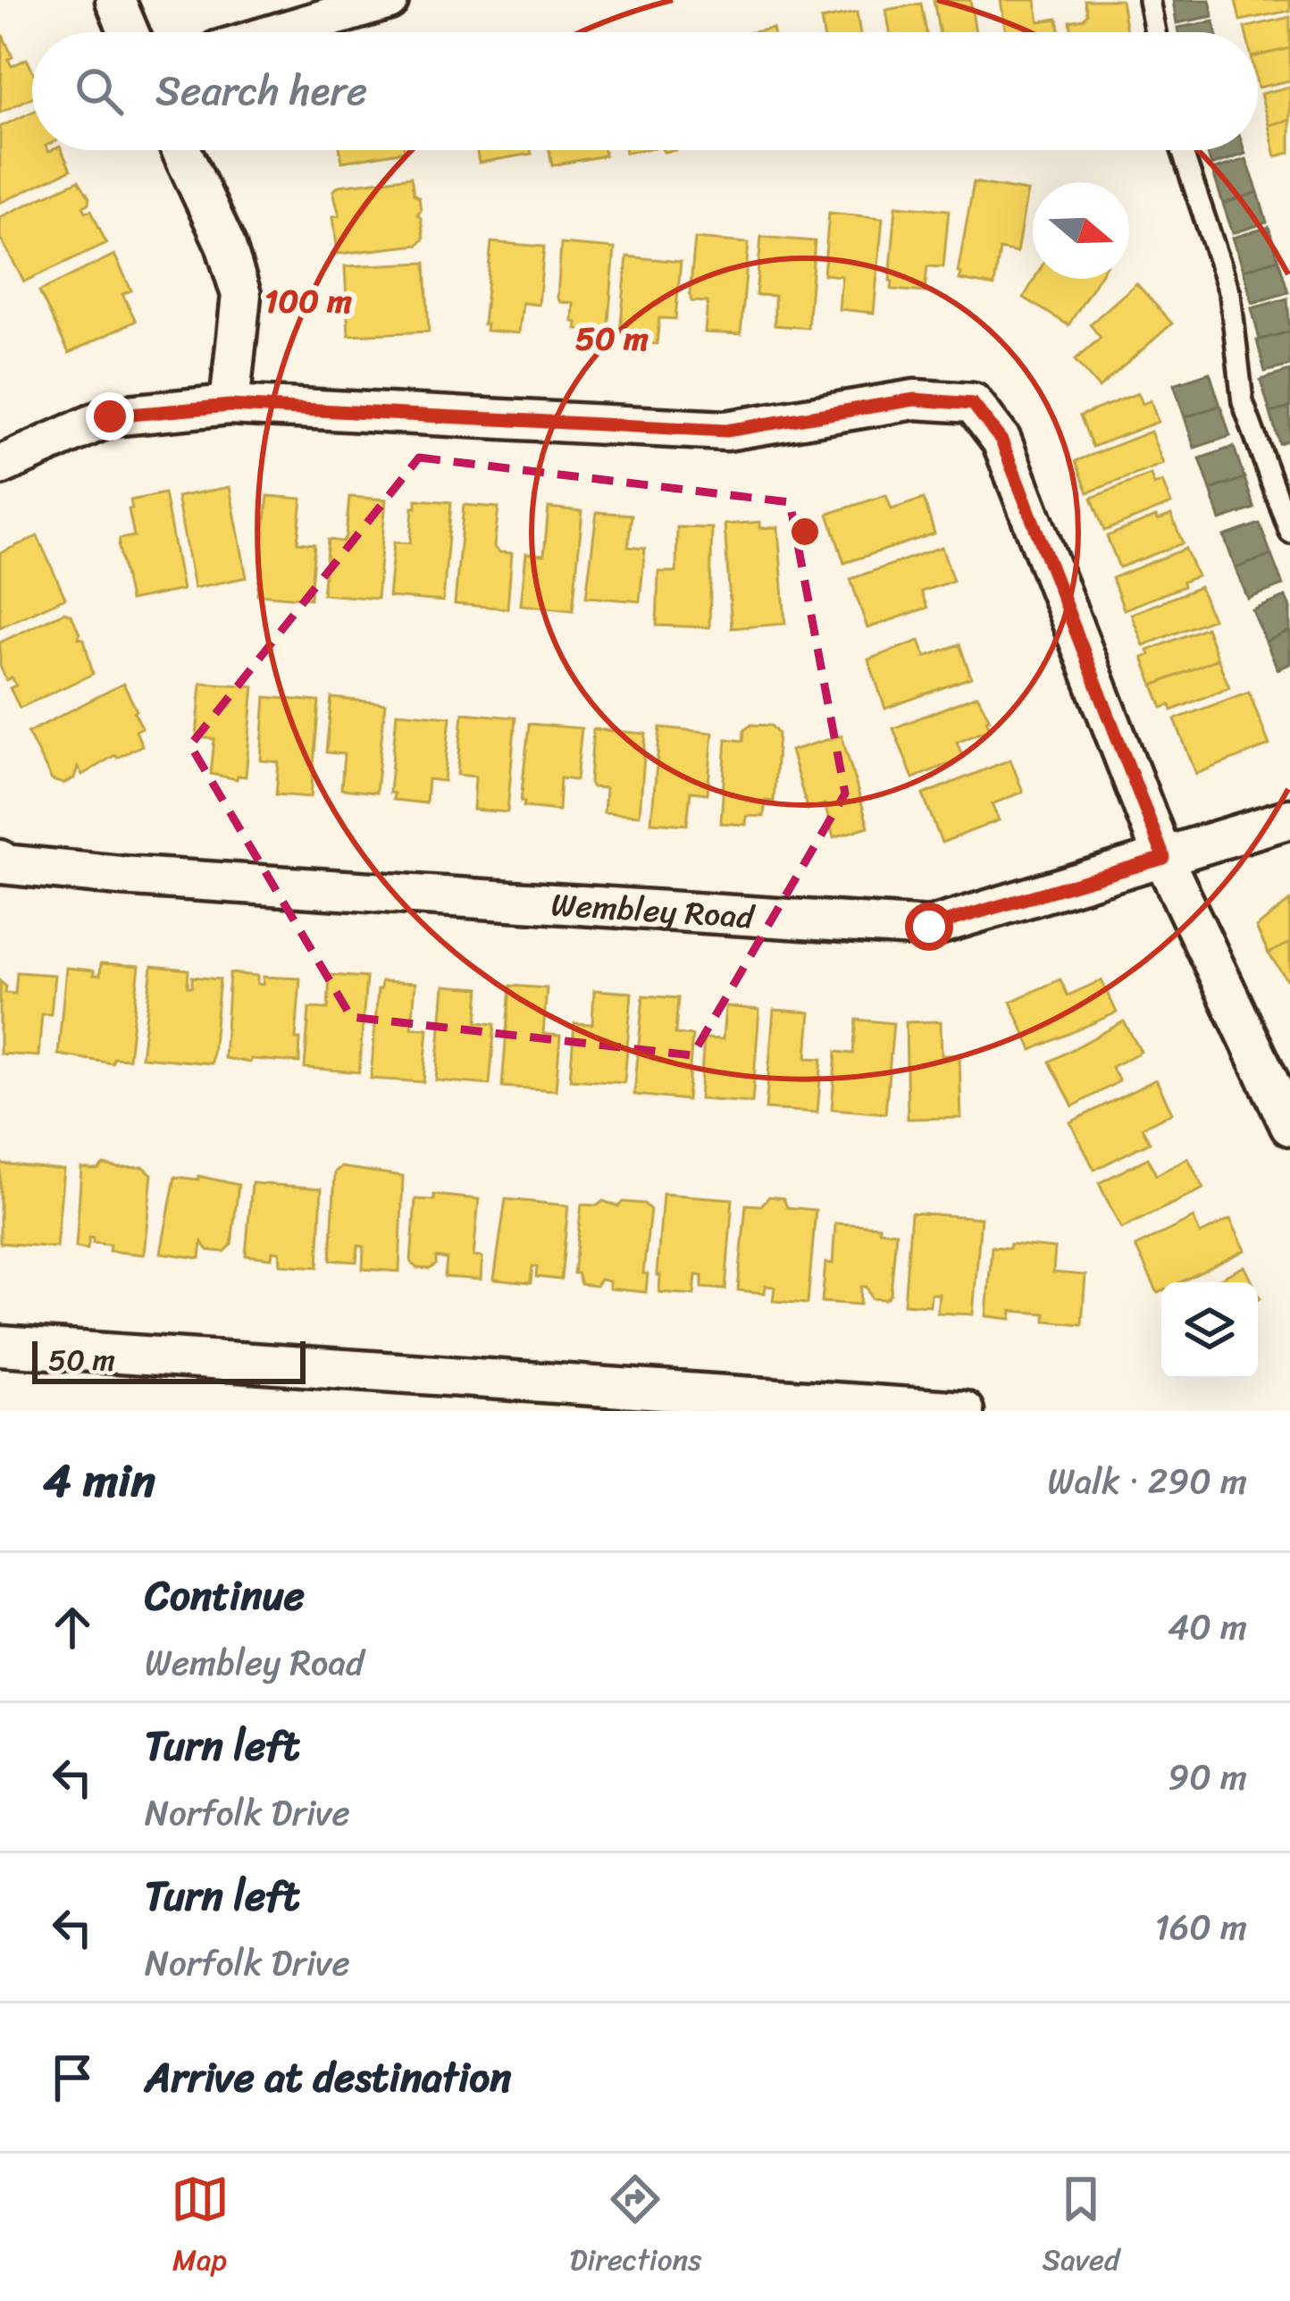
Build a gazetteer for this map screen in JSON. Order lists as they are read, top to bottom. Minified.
{"streets":{"street":["Wembley Road"]},"scale_bar":"50 m","north":"right","page":{"search":"Search here","scale":"50 m","heading":["4 min","Walk · 290 m"],"list":[["Continue","Wembley Road","40 m"],["Turn left","Norfolk Drive","90 m"],["Turn left","Norfolk Drive","160 m"],"Arrive at destination"],"nav":["Map","Directions","Saved"]},"rings":["100 m","50 m"]}
